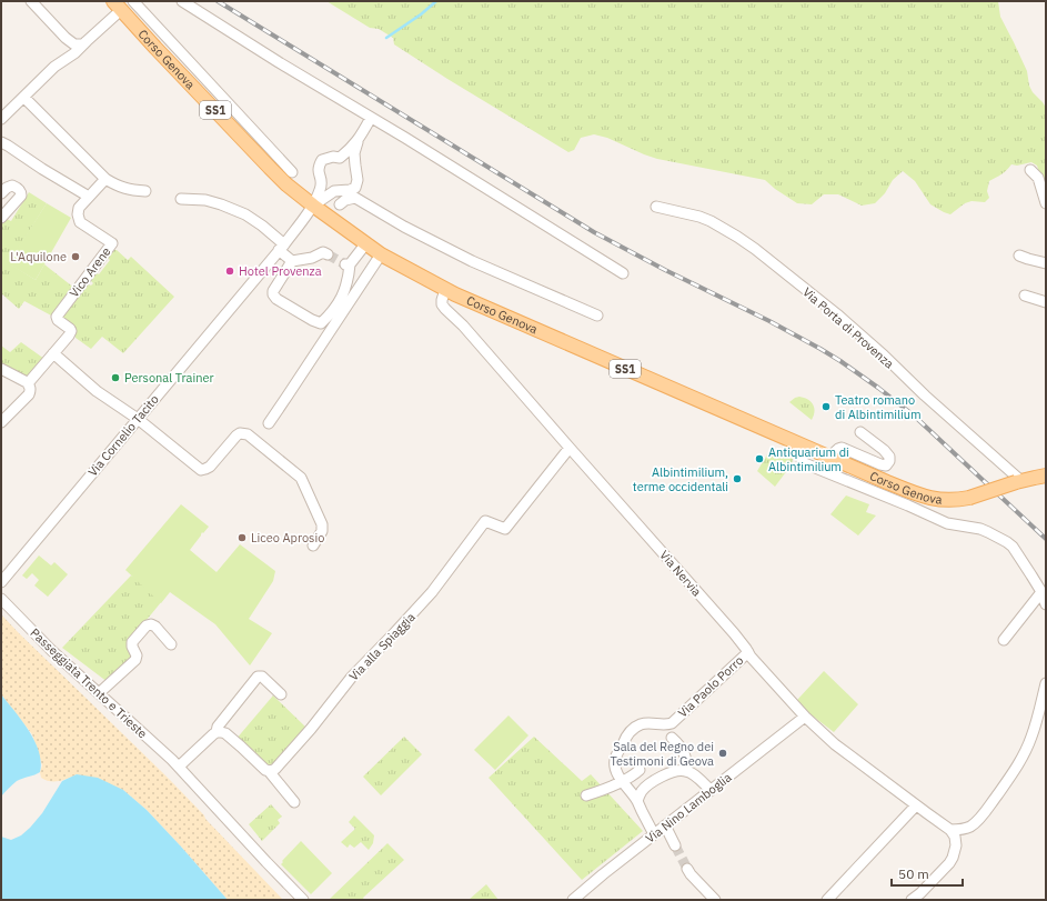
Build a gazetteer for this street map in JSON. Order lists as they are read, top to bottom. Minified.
{"streets":{"main road":["Corso Genova","SS1"],"street":["Vico Arene","Via Porta di Provenza","Via Cornelio Tacito","Via Nervia","Via alla Spiaggia","Passeggiata Trento e Trieste","Via Paolo Porro","Via Nino Lamboglia"]},"crossings":[["Corso Genova","SS1"],["Corso Genova","Via Porta di Provenza"],["Corso Genova","Via Cornelio Tacito"],["Corso Genova","Via Nervia"],["SS1","Via Porta di Provenza"],["Via Nervia","Via alla Spiaggia"],["Via Nervia","Via Paolo Porro"],["Via Nervia","Via Nino Lamboglia"]],"places":["L'Aquilone","Hotel Provenza","Personal Trainer","Teatro romano di Albintimilium","Antiquarium di Albintimilium","Albintimilium, terme occidentali","Liceo Aprosio","Sala del Regno dei Testimoni di Geova"],"scale_bar":"50 m"}
